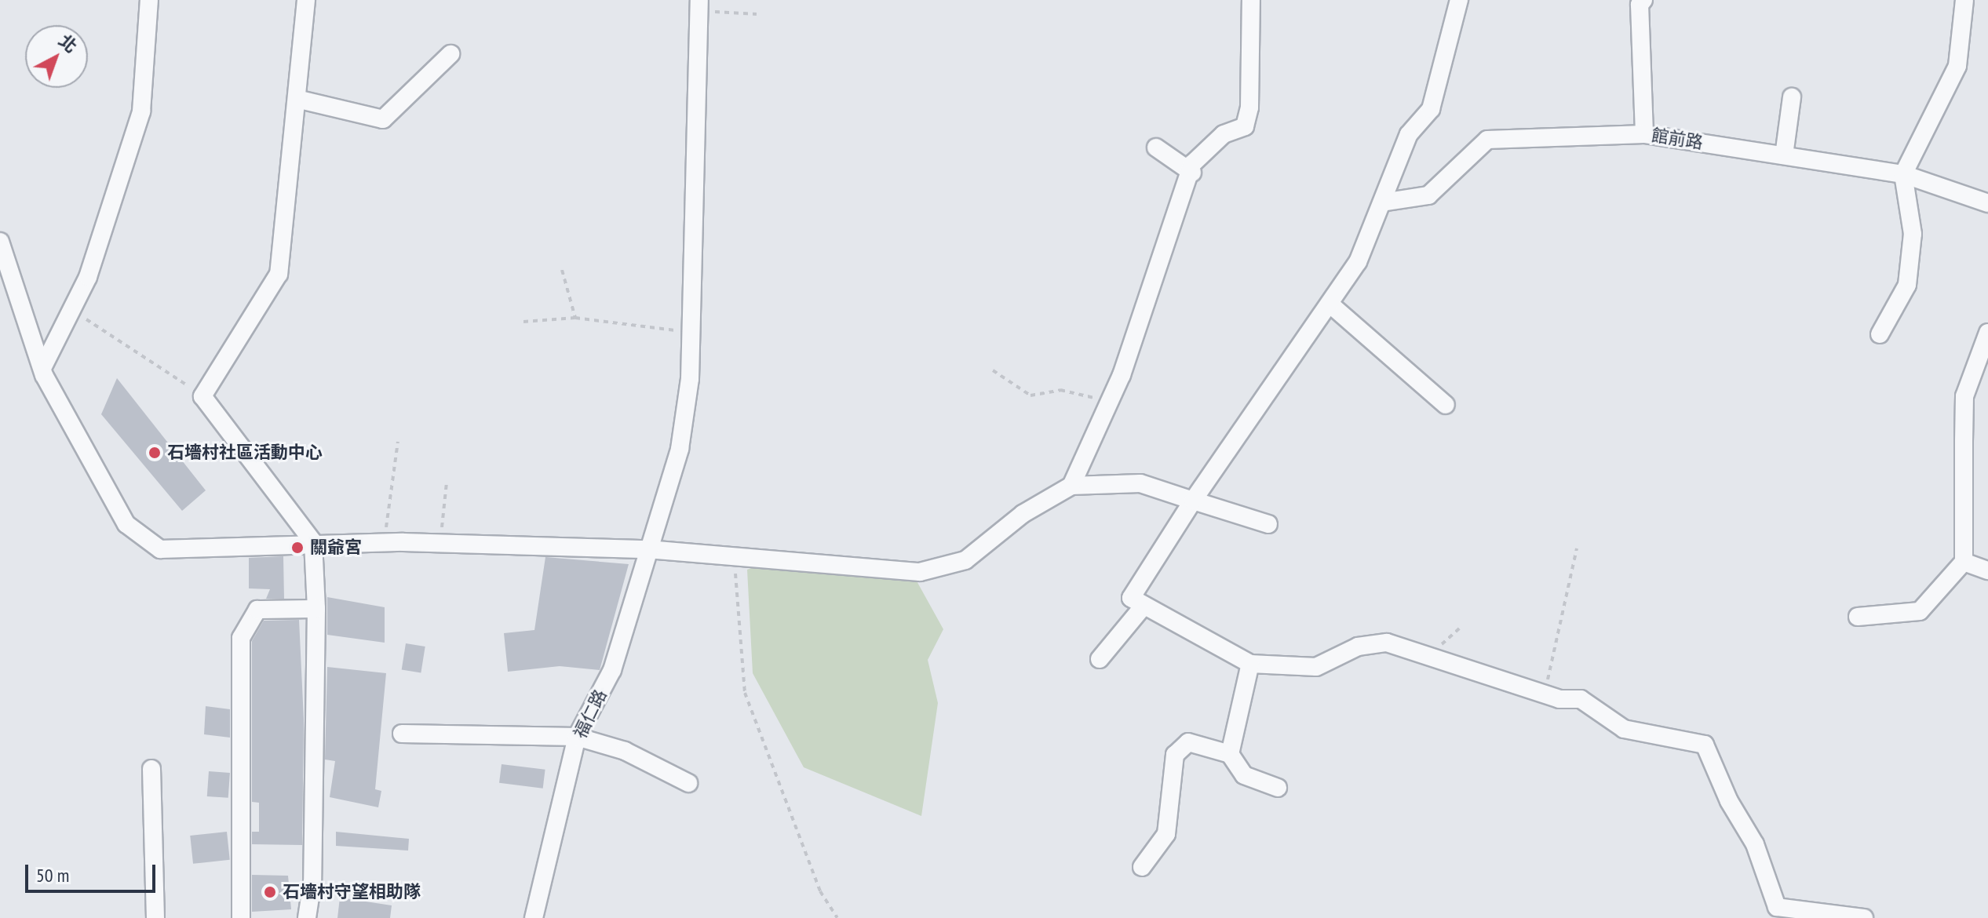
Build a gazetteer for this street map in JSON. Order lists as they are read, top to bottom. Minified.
{"streets":{"street":["館前路","福仁路"]},"places":["石墻村社區活動中心","關爺宮","石墻村守望相助隊"],"scale_bar":"50 m","north":"top right"}
